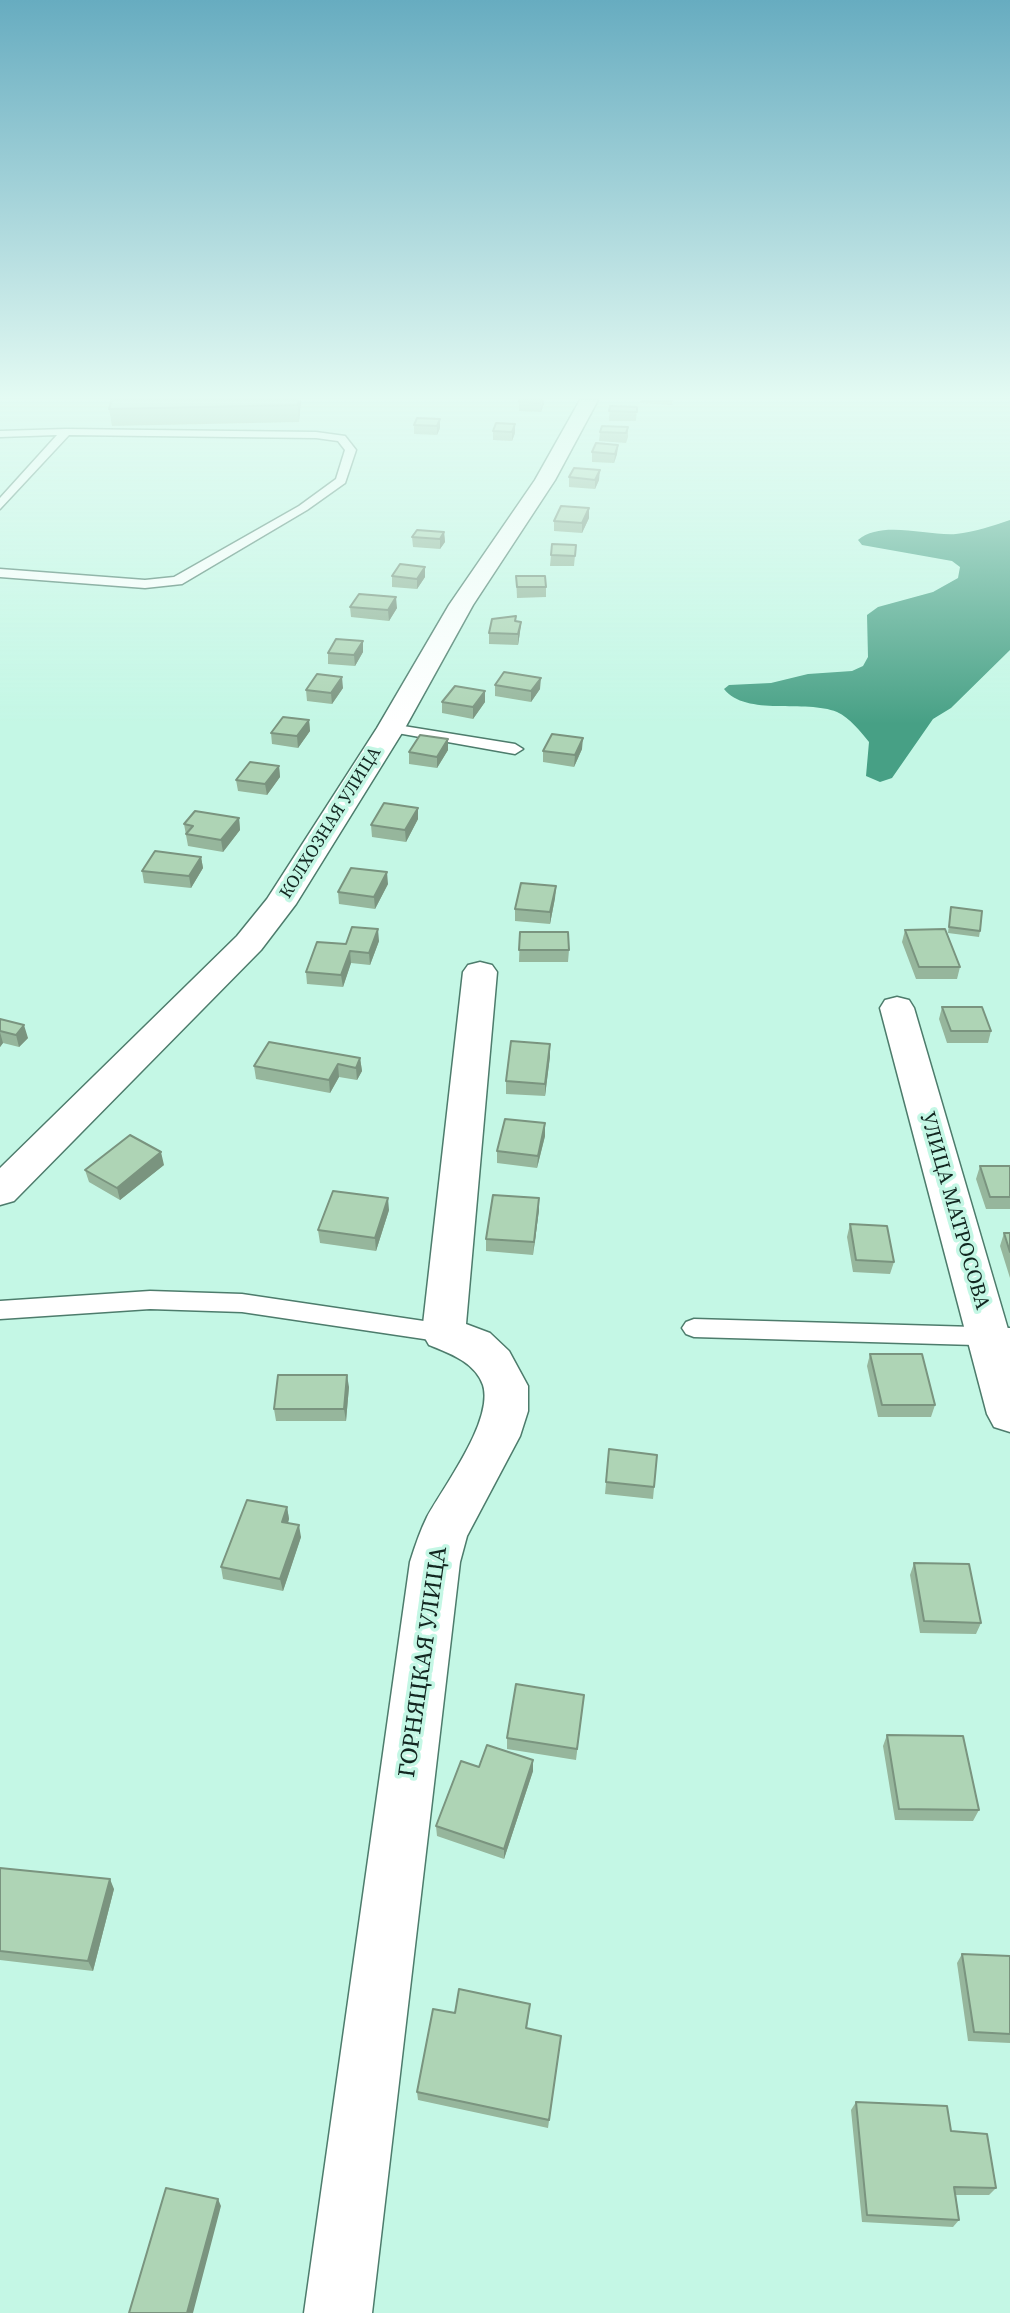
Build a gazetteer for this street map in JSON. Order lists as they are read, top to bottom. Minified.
{"streets":{"street":["КОЛХОЗНАЯ УЛИЦА","УЛИЦА МАТРОСОВА","ГОРНЯЦКАЯ УЛИЦА"]}}
